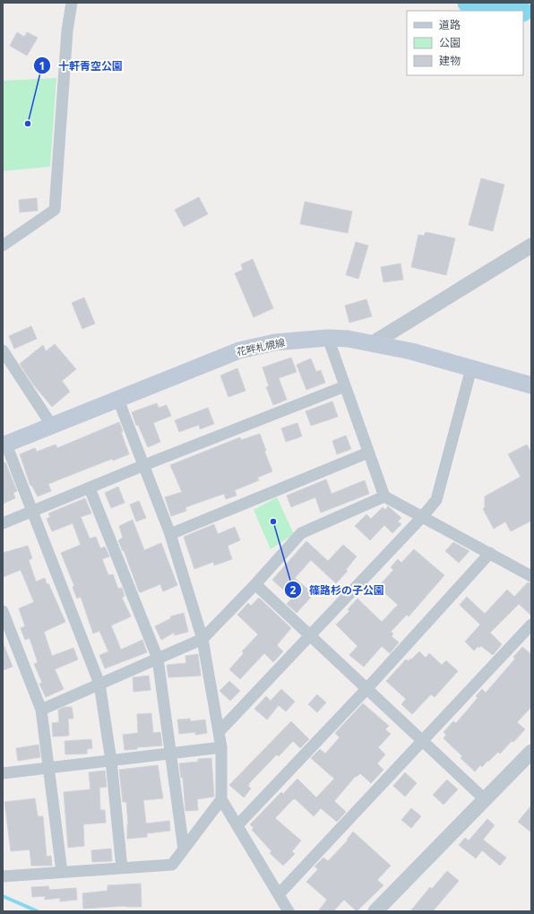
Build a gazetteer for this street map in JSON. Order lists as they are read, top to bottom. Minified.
{"streets":{"main road":["花畔札幌線"]},"places":["十軒青空公園","篠路杉の子公園"],"legend":["道路","公園","建物"]}
